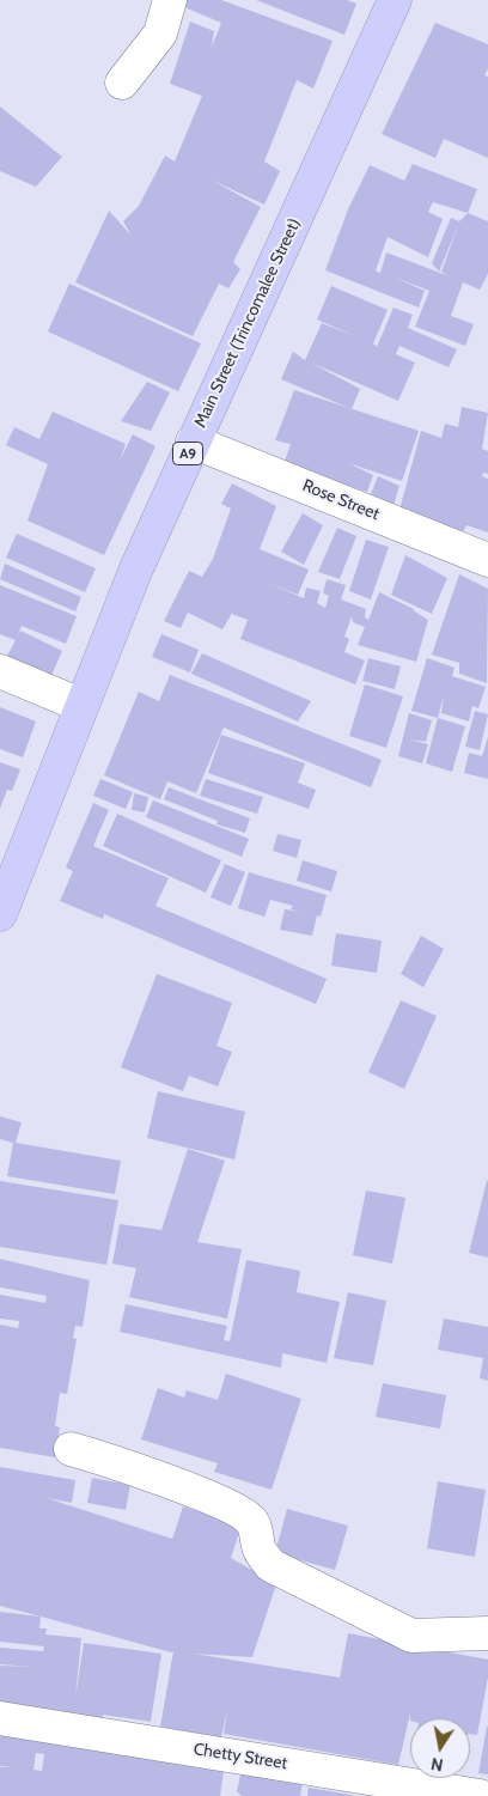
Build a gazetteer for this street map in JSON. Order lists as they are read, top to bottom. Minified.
{"streets":{"highway":["Main Street (Trincomalee Street)","A9"],"street":["Rose Street","Chetty Street"]},"crossings":[["Main Street (Trincomalee Street)","Rose Street"]],"north":"bottom"}
